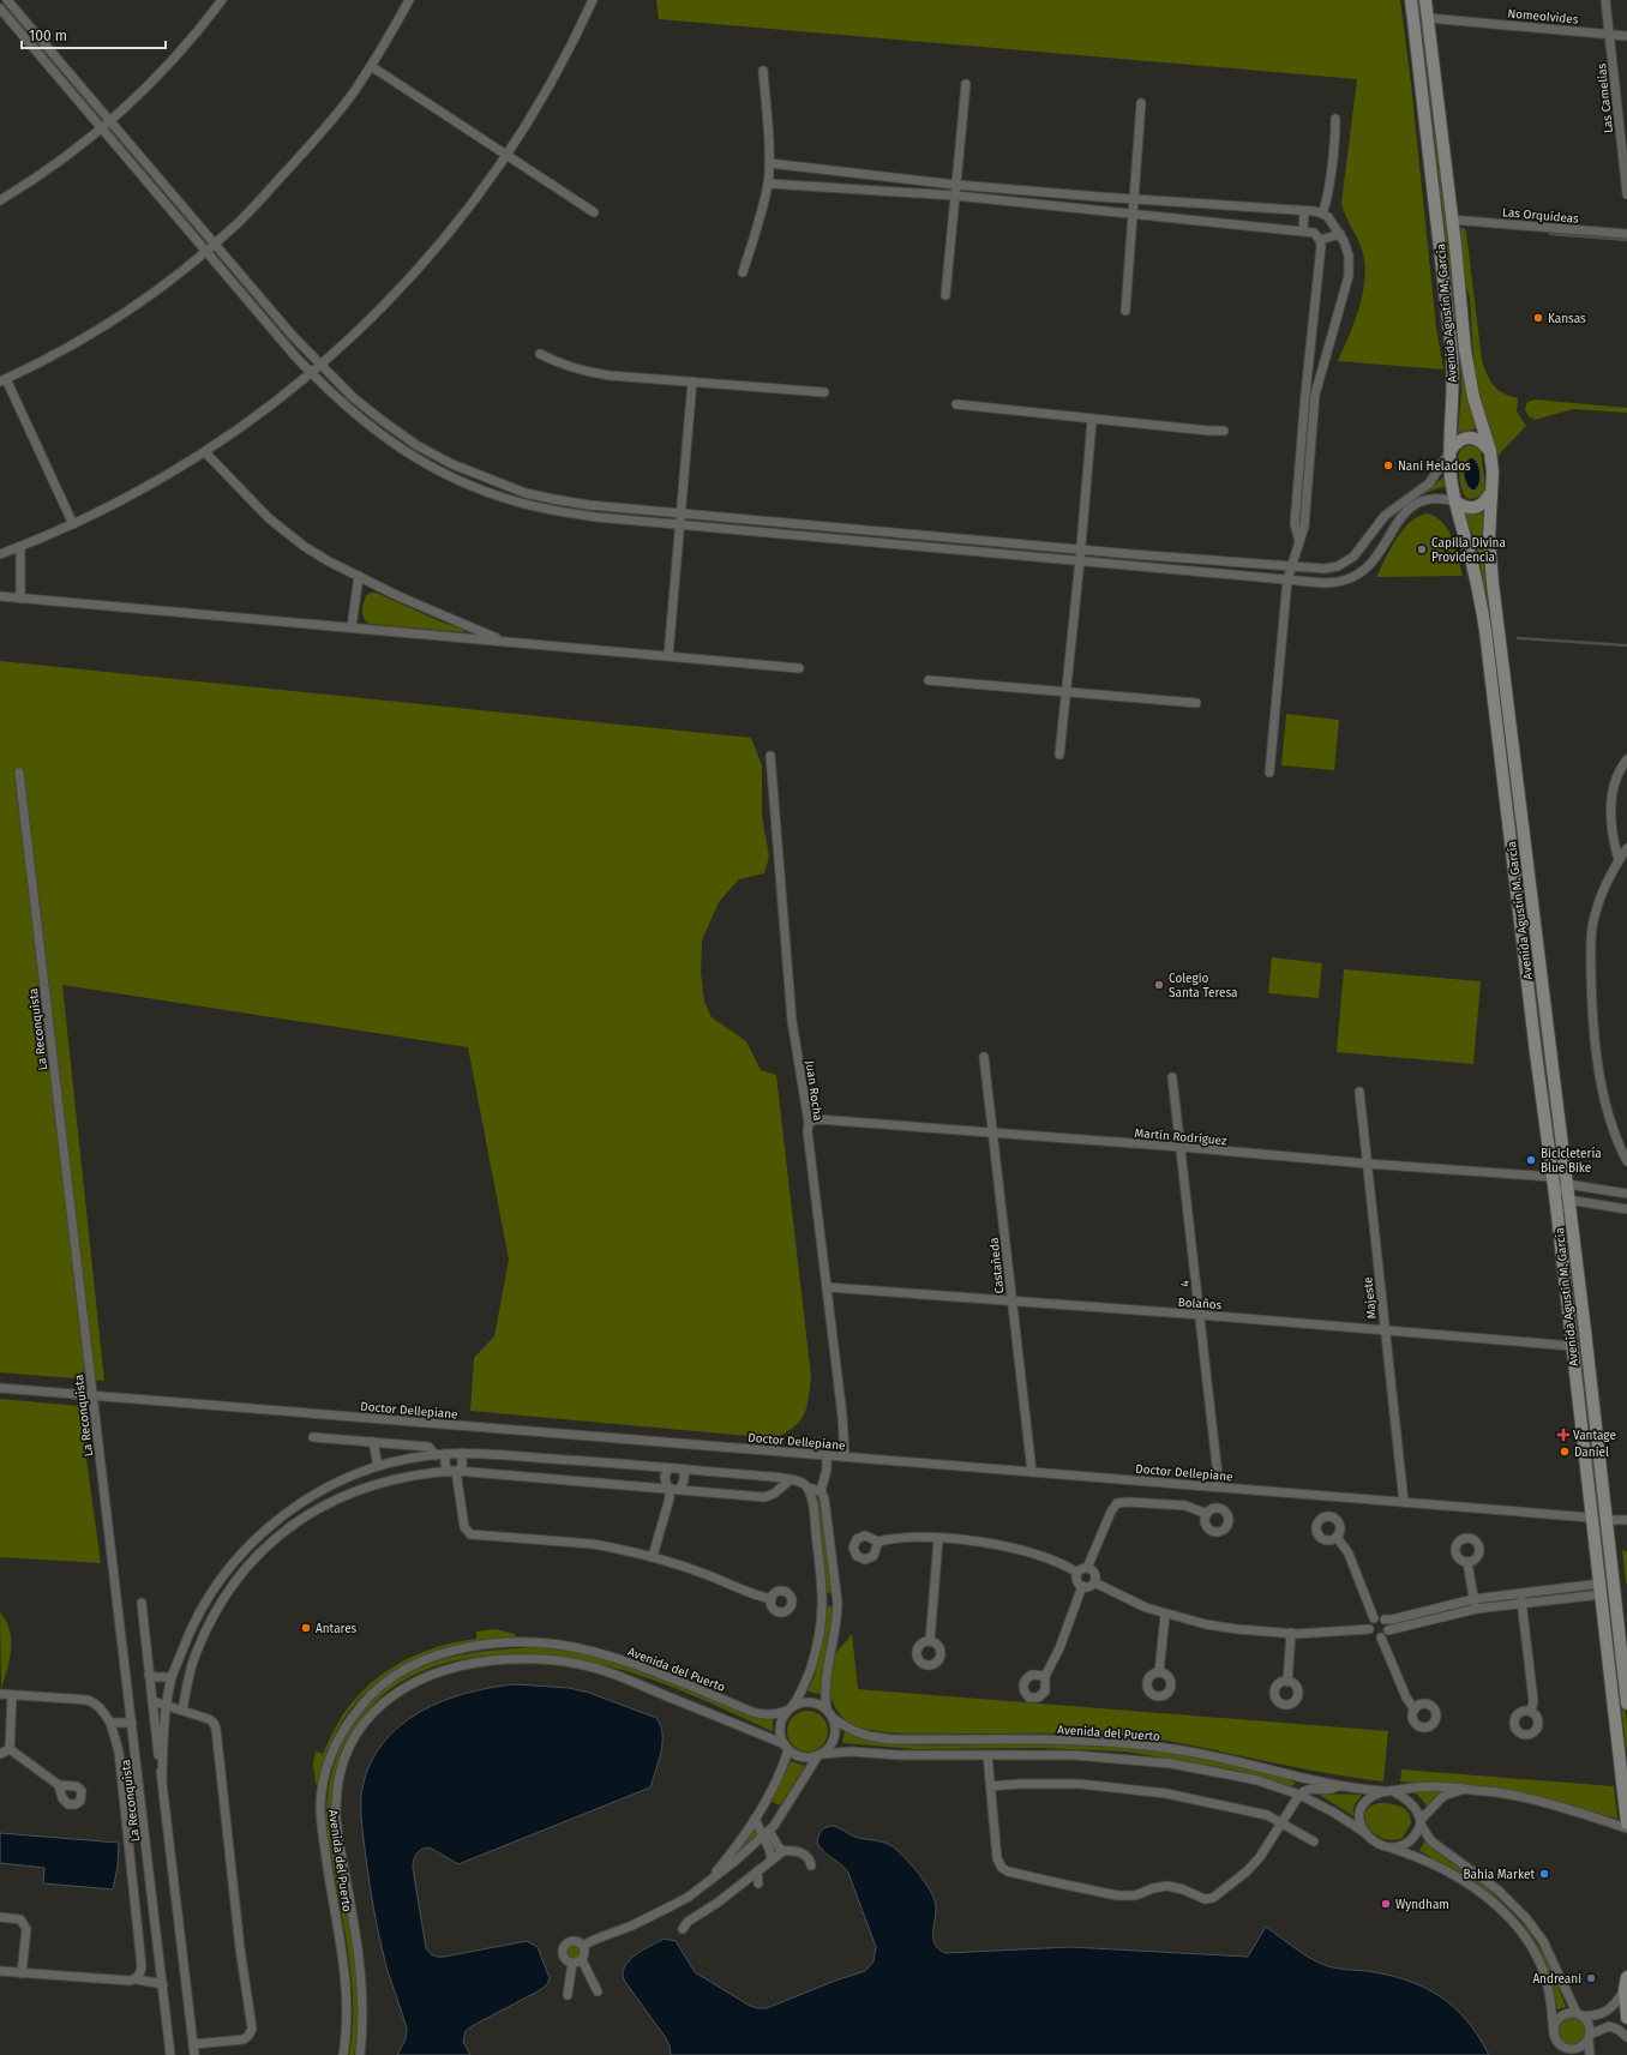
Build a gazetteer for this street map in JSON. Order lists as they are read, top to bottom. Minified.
{"streets":{"main road":["Avenida Agustín M. García"],"street":["Nomeolvides","Las Camelias","Las Orquídeas","La Reconquista","Juan Rocha","Martín Rodríguez","Castañeda","4","Majeste","Bolaños","Doctor Dellepiane","Avenida del Puerto"]},"crossings":[["Nomeolvides","Las Camelias"],["Nomeolvides","Avenida Agustín M. García"],["Las Orquídeas","Avenida Agustín M. García"],["Avenida Agustín M. García","Martín Rodríguez"],["Avenida Agustín M. García","Bolaños"],["Avenida Agustín M. García","Doctor Dellepiane"],["La Reconquista","Doctor Dellepiane"],["Juan Rocha","Martín Rodríguez"],["Juan Rocha","Bolaños"],["Juan Rocha","Doctor Dellepiane"],["Martín Rodríguez","Castañeda"],["Martín Rodríguez","4"],["Martín Rodríguez","Majeste"],["Castañeda","Bolaños"],["Castañeda","Doctor Dellepiane"],["4","Bolaños"],["4","Doctor Dellepiane"],["Majeste","Bolaños"],["Majeste","Doctor Dellepiane"]],"places":{"other":["Kansas","Nani Helados","Capilla Divina Providencia","Colegio Santa Teresa","Bicicletería Blue Bike","Daniel","Antares","Bahia Market","Wyndham","Andreani"],"health":["Vantage"]},"scale_bar":"100 m"}
